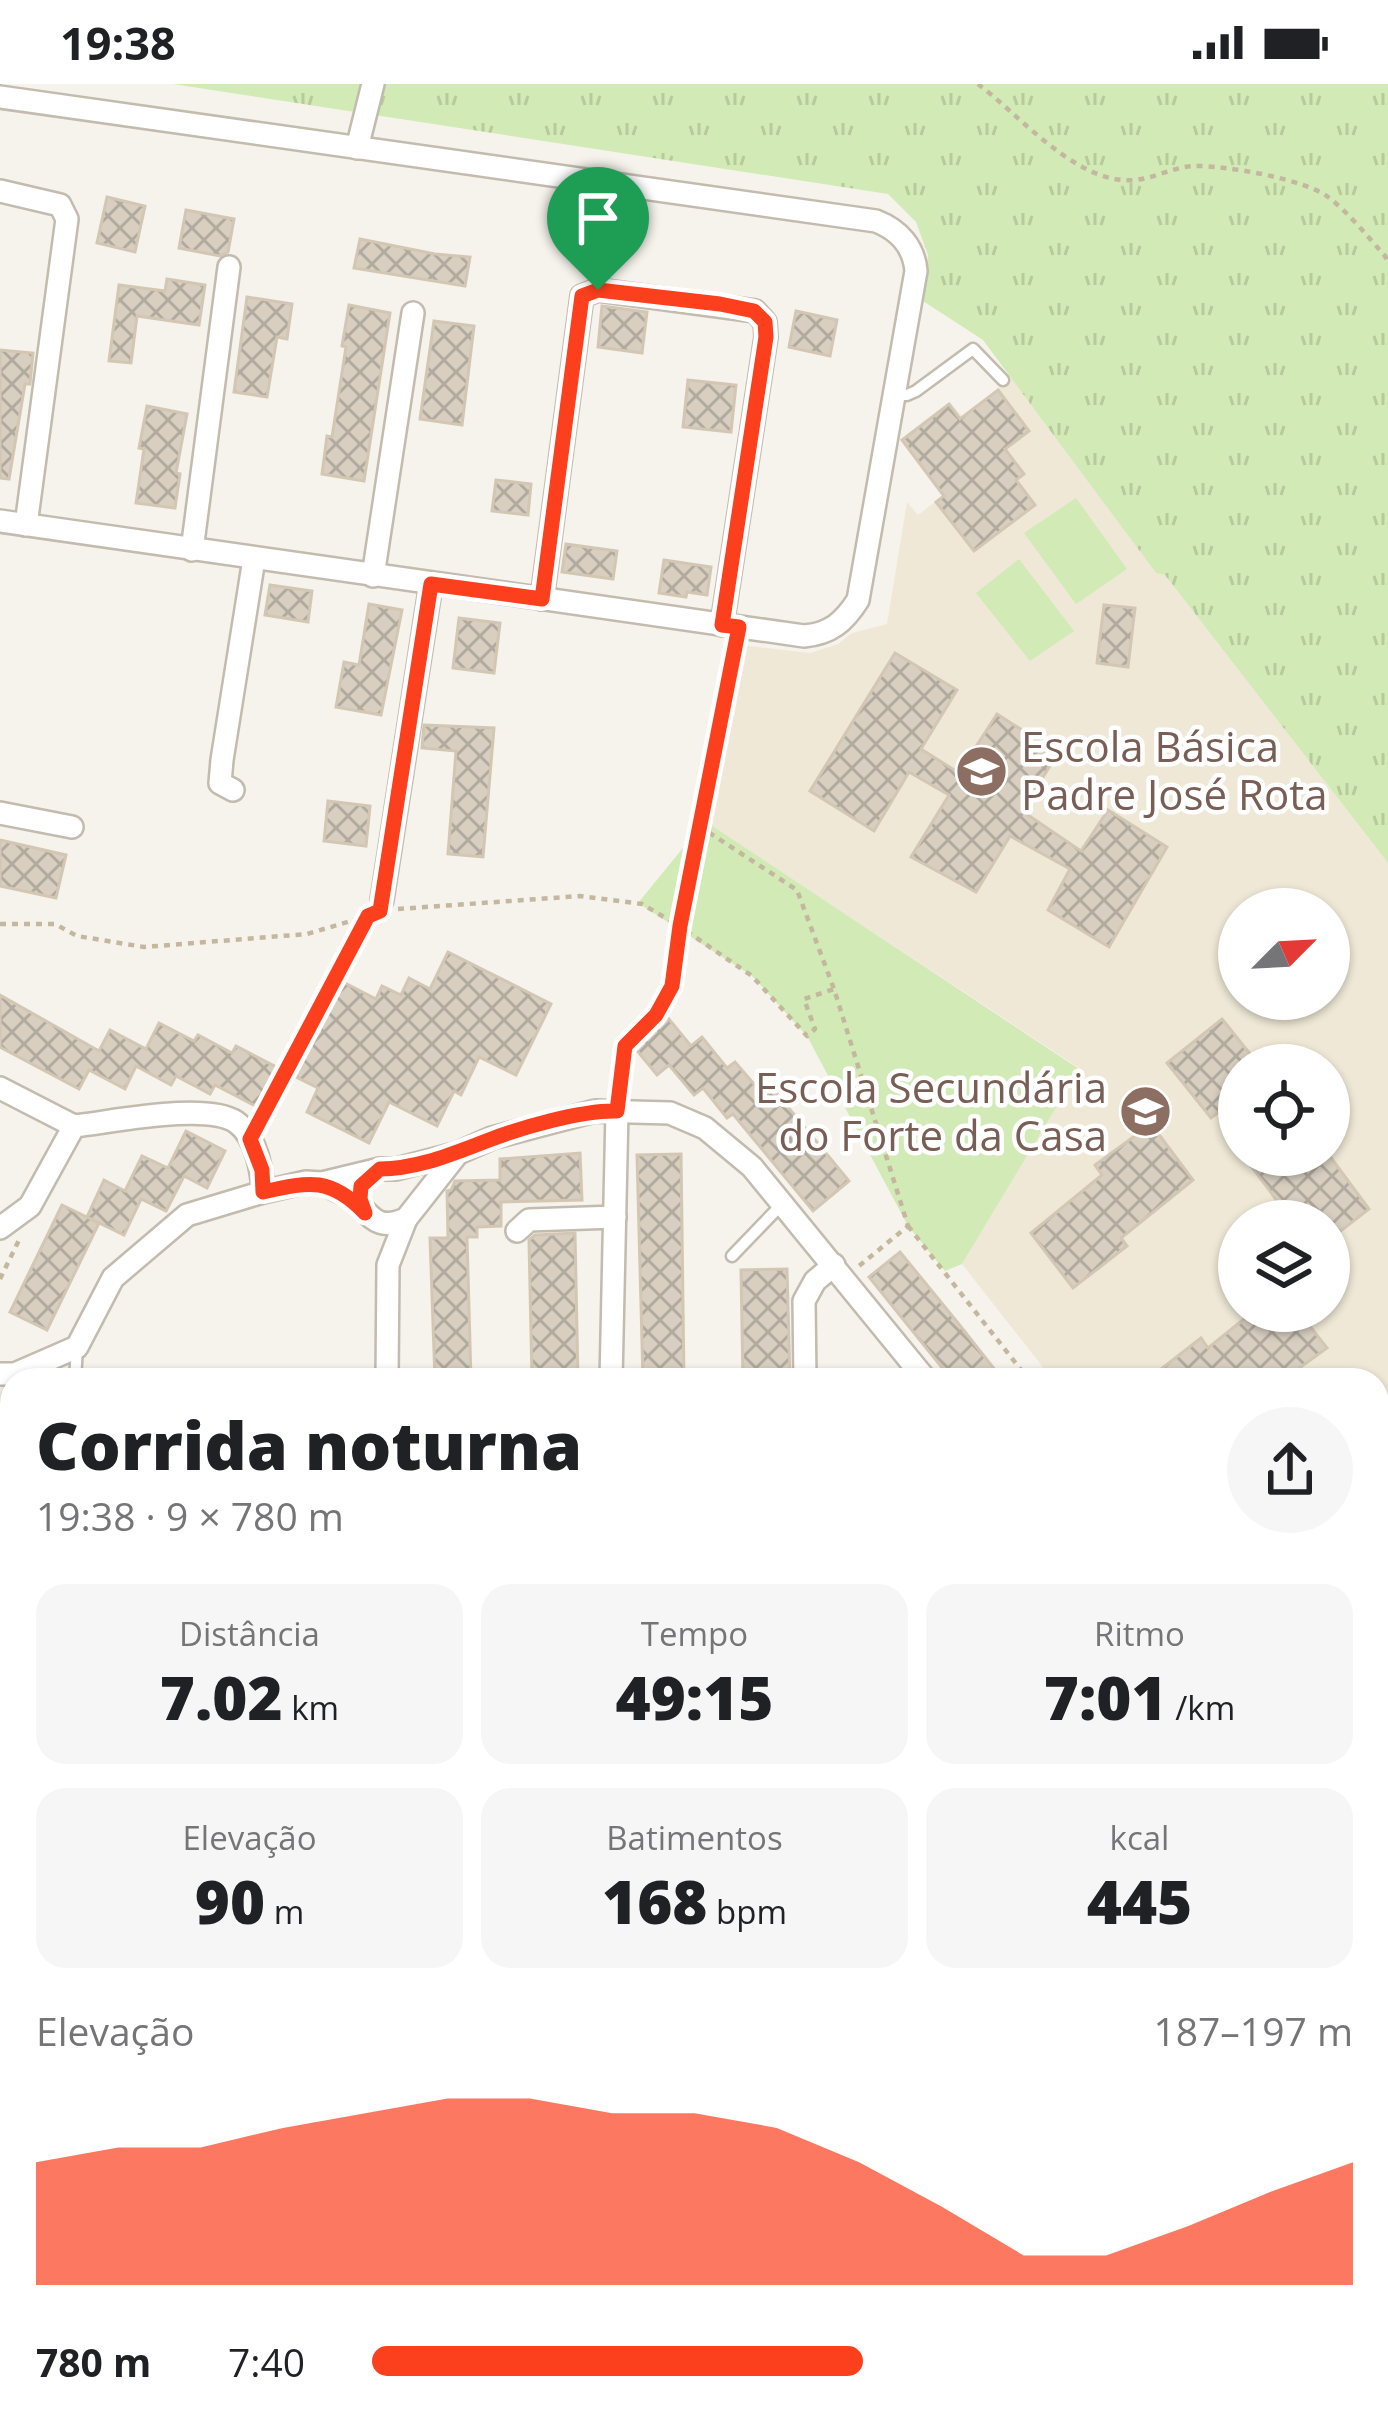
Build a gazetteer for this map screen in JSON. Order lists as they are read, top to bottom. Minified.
{"places":{"school or university":["Escola Básica Padre José Rota","Escola Secundária do Forte da Casa"]},"north":"top right","page":{"status":"19:38","heading":["Corrida noturna","19:38 · 9 × 780 m"],"stats":[["Distância","7.02 km"],["Tempo","49:15"],["Ritmo","7:01 /km"],["Elevação","90 m"],["Batimentos","168 bpm"],["kcal","445"]],"chart":["Elevação","187–197 m"],"list":[{"name":"780 m","note":"7:40"}]}}
